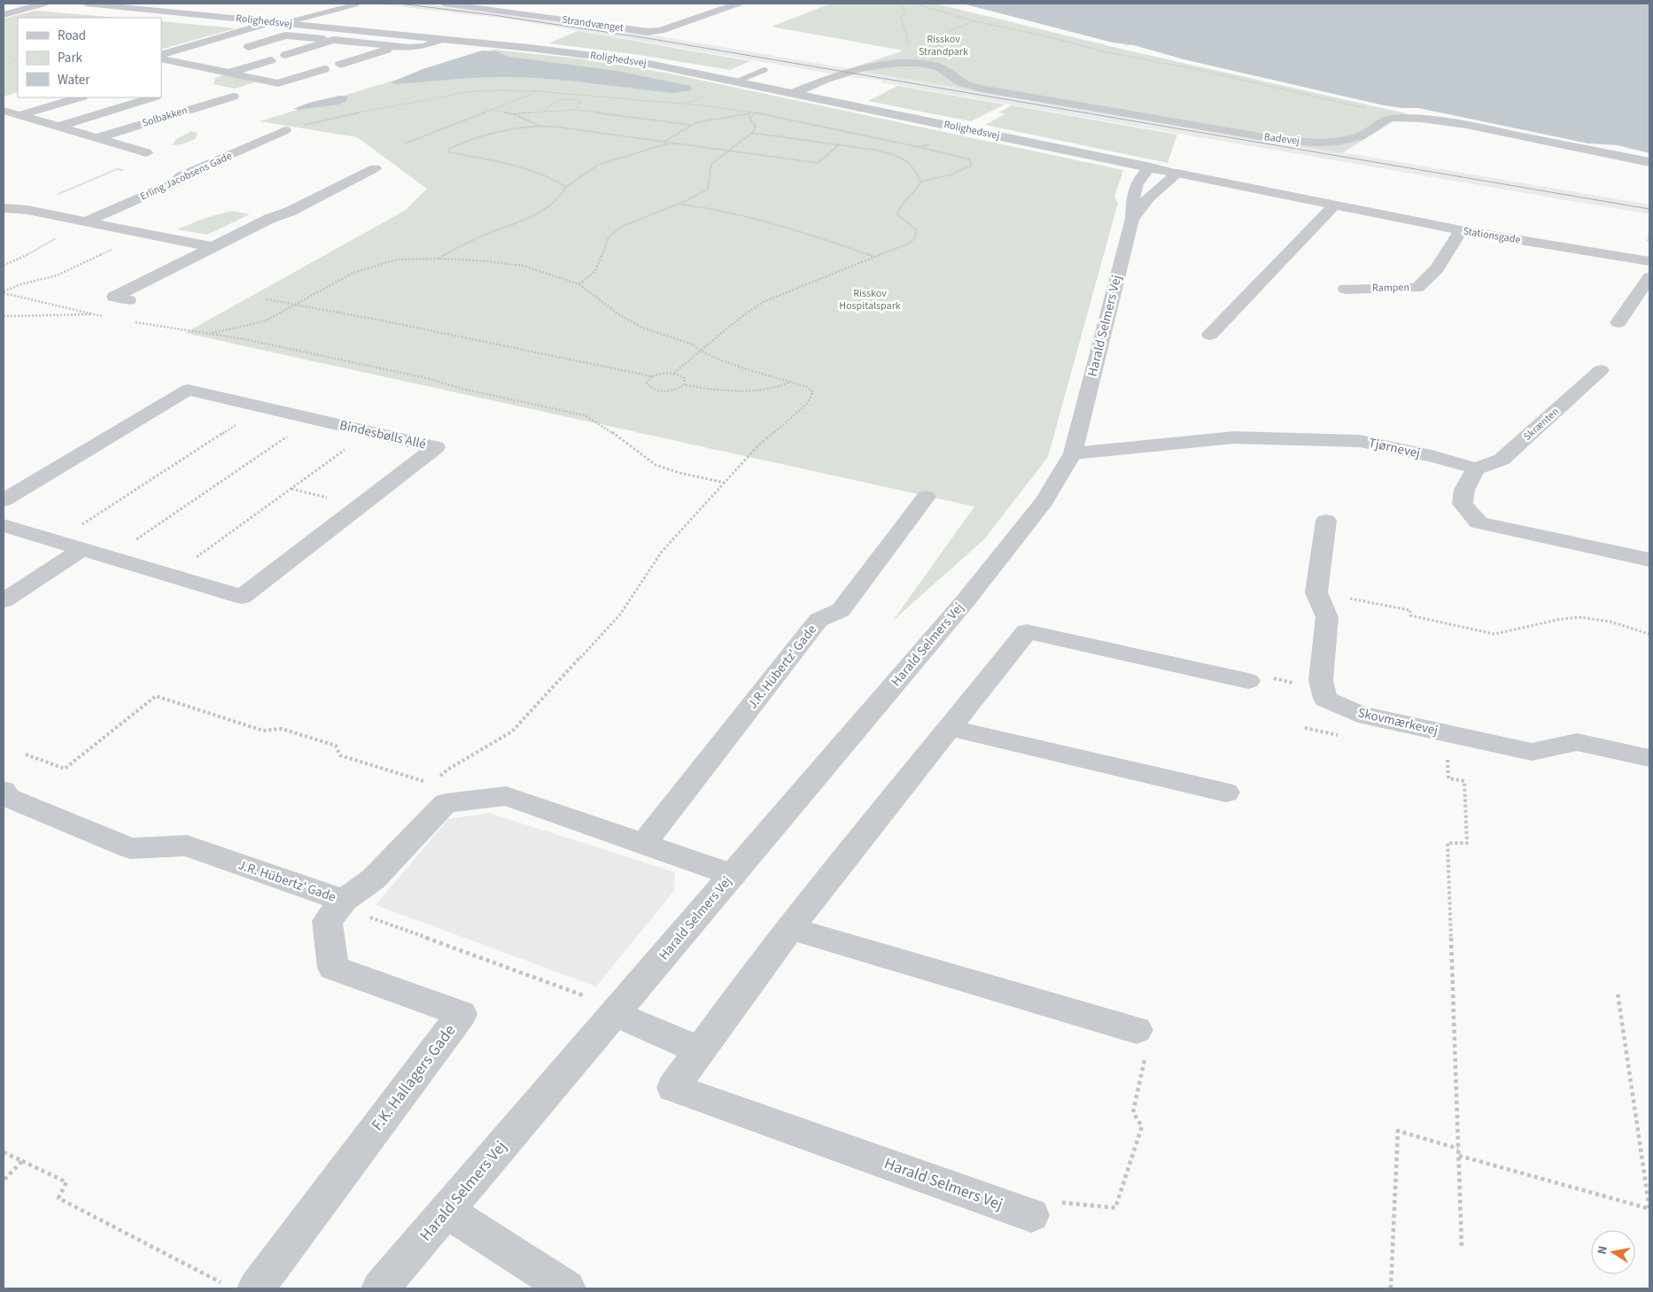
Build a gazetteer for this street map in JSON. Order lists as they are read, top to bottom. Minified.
{"streets":{"street":["Rolighedsvej","Strandvænget","Solbakken","Badevej","Erling Jacobsens Gade","Stationsgade","Rampen","Harald Selmers Vej","Skrænten","Bindesbølls Allé","Tjørnevej","J.R. Hübertz' Gade","Skovmærkevej","F.K. Hallagers Gade"]},"crossings":[["Rolighedsvej","Badevej"],["Rolighedsvej","Stationsgade"],["Rolighedsvej","Harald Selmers Vej"],["Stationsgade","Rampen"],["Stationsgade","Harald Selmers Vej"],["Harald Selmers Vej","Tjørnevej"],["Harald Selmers Vej","J.R. Hübertz' Gade"],["Skrænten","Tjørnevej"],["J.R. Hübertz' Gade","F.K. Hallagers Gade"]],"parks":["Risskov Strandpark","Risskov Hospitalspark"],"legend":["Road","Park","Water"],"north":"left"}
